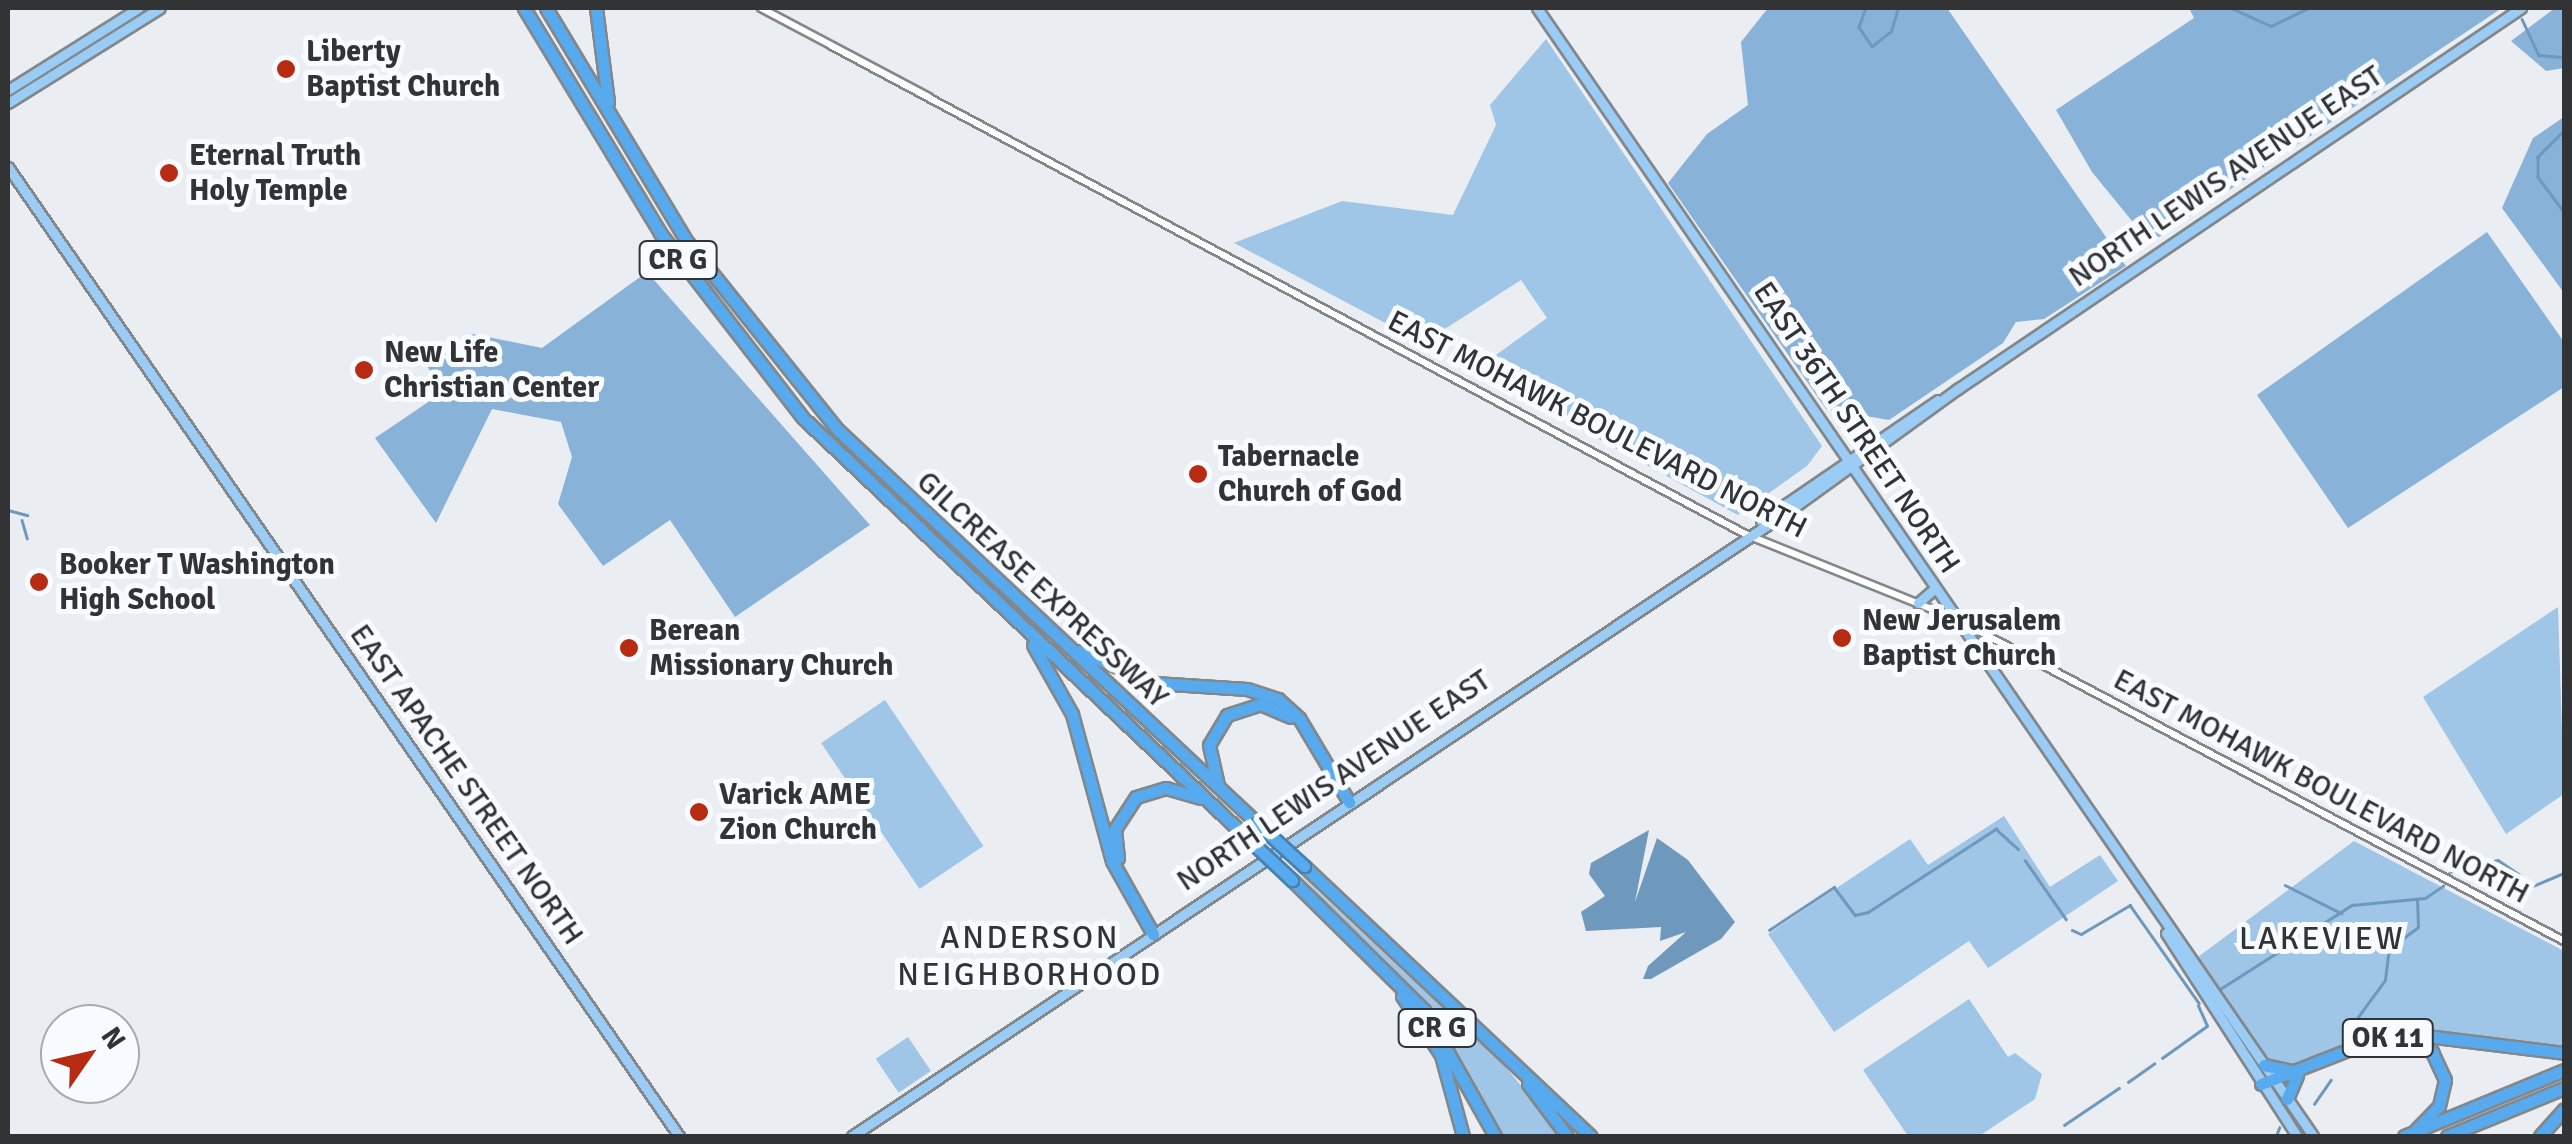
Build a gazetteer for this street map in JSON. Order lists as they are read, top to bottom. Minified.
{"streets":{"highway":["CR G","GILCREASE EXPRESSWAY","OK 11"],"main road":["NORTH LEWIS AVENUE EAST","EAST 36TH STREET NORTH","EAST APACHE STREET NORTH"],"street":["EAST MOHAWK BOULEVARD NORTH"]},"crossings":[["NORTH LEWIS AVENUE EAST","EAST MOHAWK BOULEVARD NORTH"],["NORTH LEWIS AVENUE EAST","EAST 36TH STREET NORTH"],["EAST MOHAWK BOULEVARD NORTH","EAST 36TH STREET NORTH"],["EAST 36TH STREET NORTH","OK 11"]],"districts":["ANDERSON NEIGHBORHOOD","LAKEVIEW"],"places":["Liberty Baptist Church","Eternal Truth Holy Temple","New Life Christian Center","Tabernacle Church of God","Booker T Washington High School","New Jerusalem Baptist Church","Berean Missionary Church","Varick AME Zion Church"],"north":"top right"}
